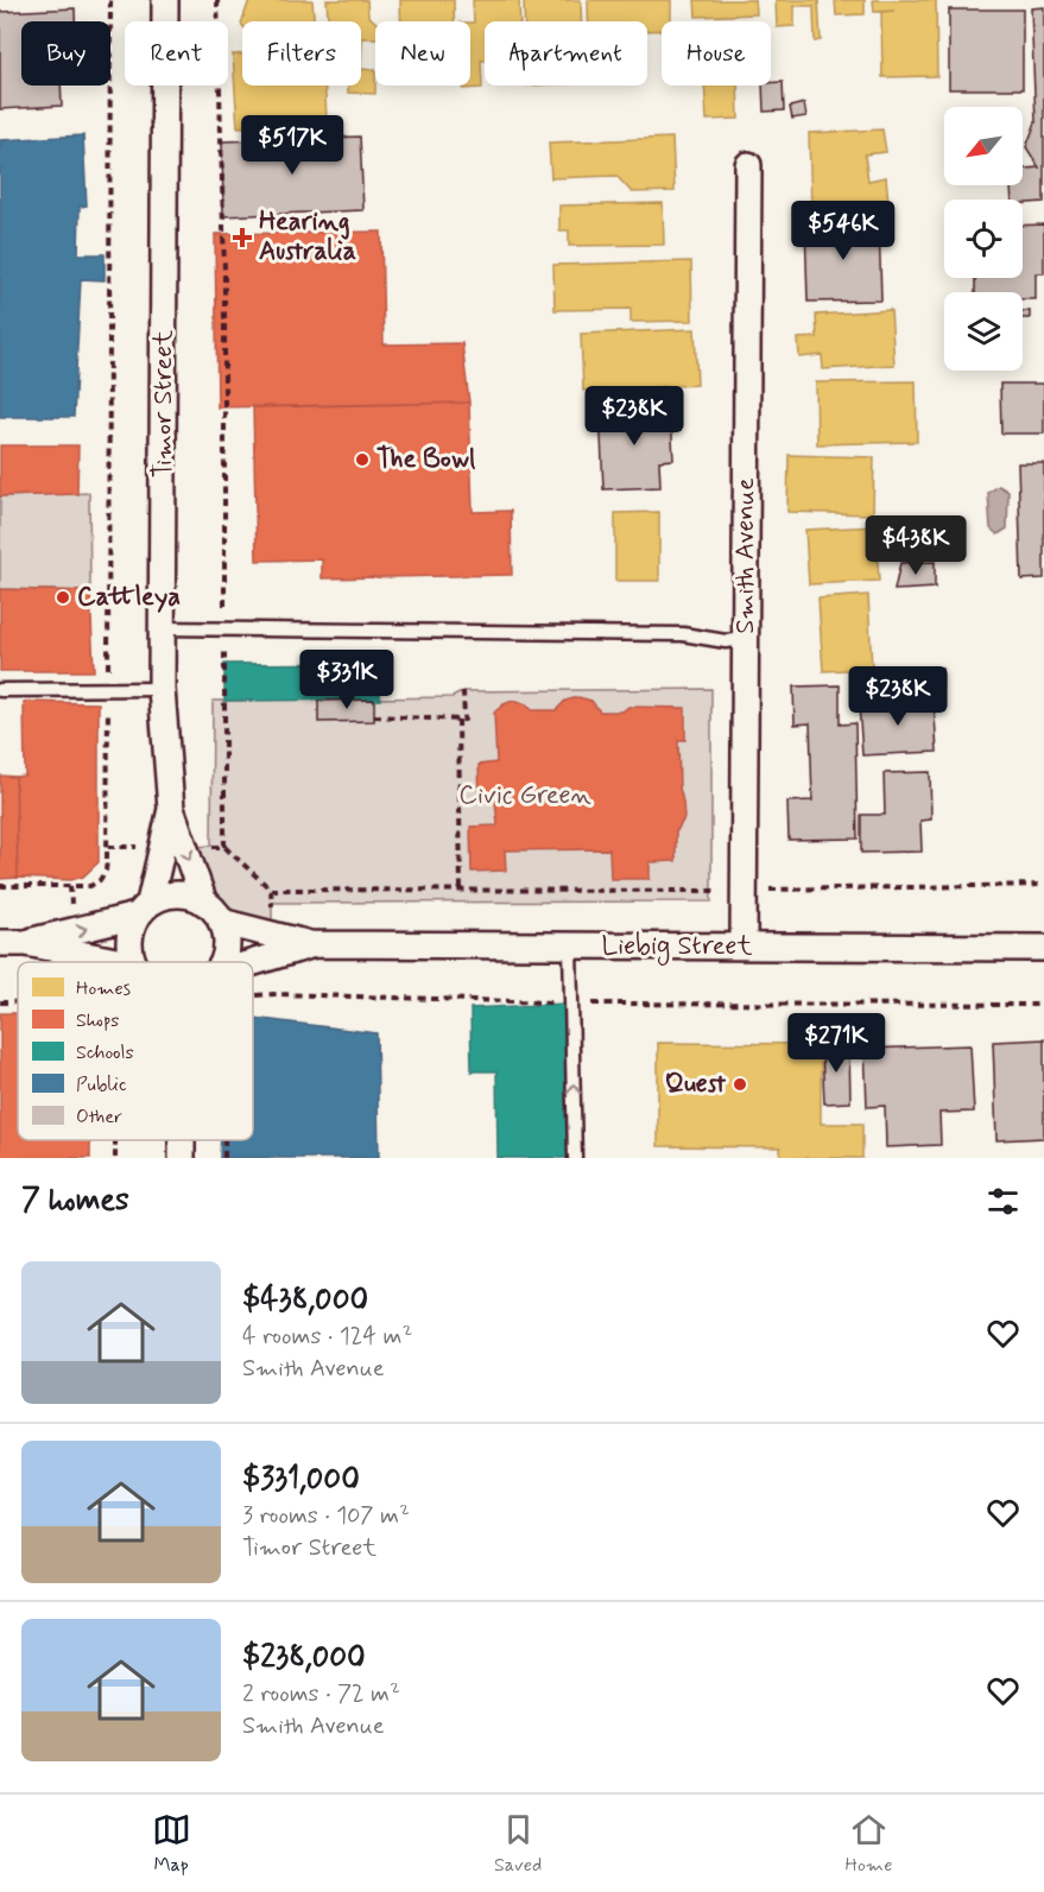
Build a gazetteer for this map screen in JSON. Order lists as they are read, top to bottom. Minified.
{"streets":{"street":["Timor Street","Smith Avenue","Liebig Street"]},"crossings":[["Smith Avenue","Liebig Street"]],"parks":["Civic Green"],"places":{"health":["Hearing Australia"],"other":["The Bowl","Cattleya","Quest"]},"legend":["Homes","Shops","Schools","Public","Other"],"north":"bottom left","page":{"chip":["Buy","Rent","Filters","New","Apartment","House"],"price":["$517K","$546K","$238K","$438K","$331K","$238K","$271K"],"heading":"7 homes","list":[{"name":"$438,000","note":"4 rooms · 124 m² · Smith Avenue"},{"name":"$331,000","note":"3 rooms · 107 m² · Timor Street"},{"name":"$238,000","note":"2 rooms · 72 m² · Smith Avenue"}],"tabs":["Map","Saved","Home"]}}
